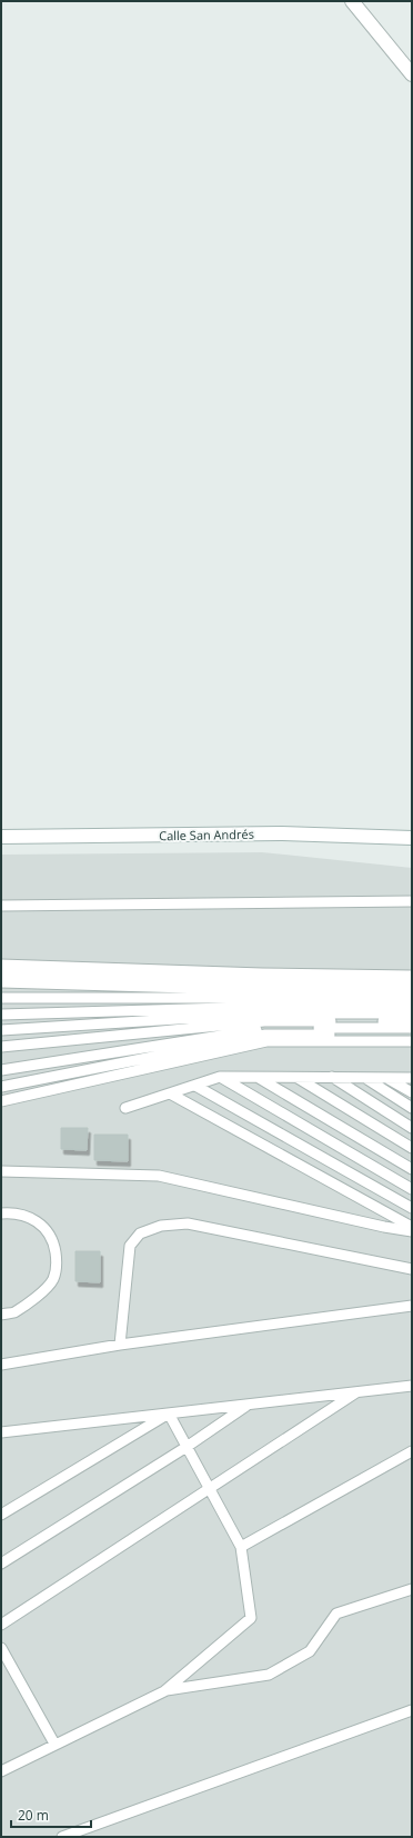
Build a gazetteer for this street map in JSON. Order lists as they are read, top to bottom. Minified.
{"streets":{"street":["Calle San Andrés"]},"scale_bar":"20 m"}
